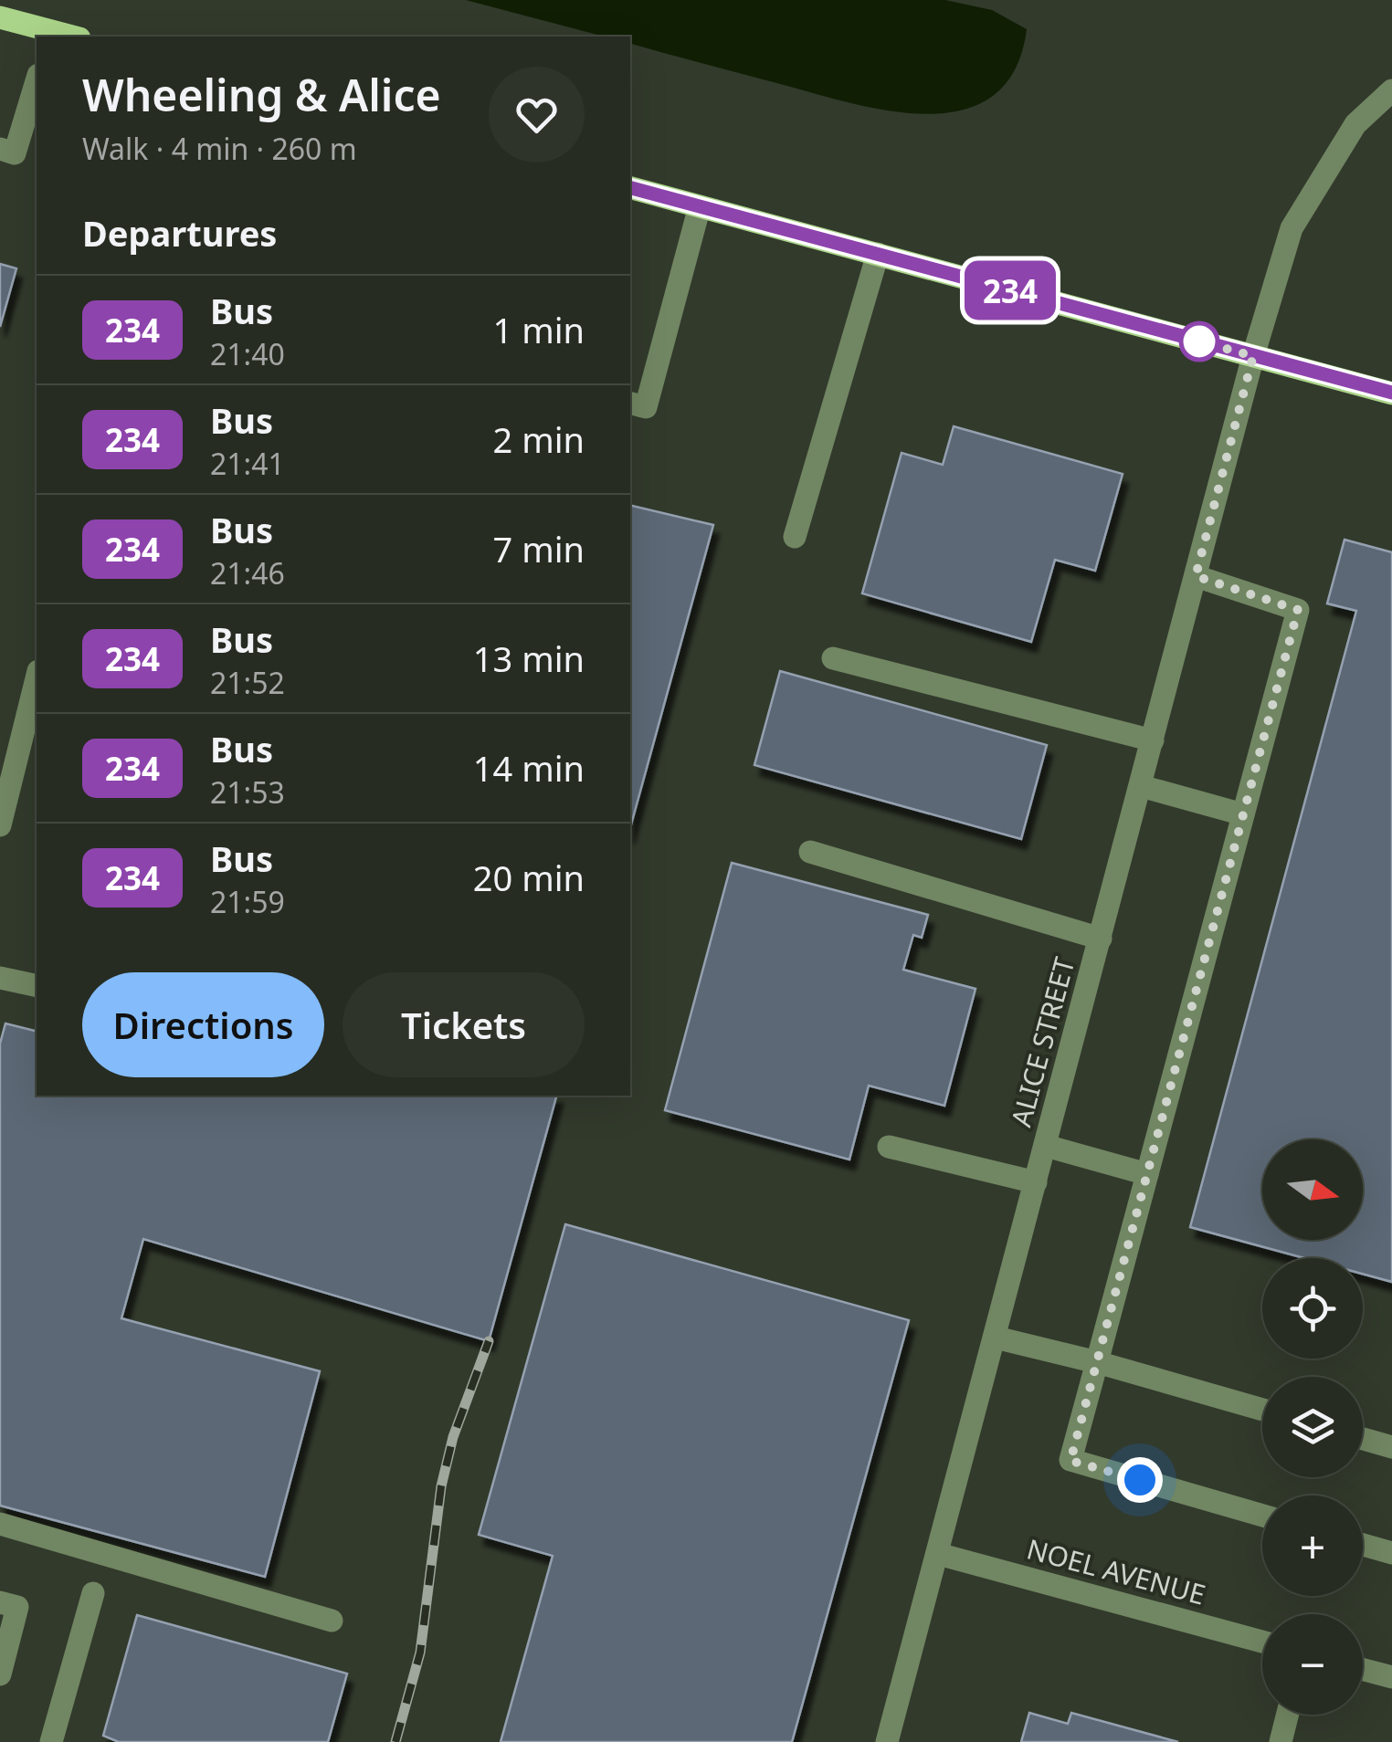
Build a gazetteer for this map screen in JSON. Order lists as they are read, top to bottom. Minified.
{"streets":{"street":["ALICE STREET","NOEL AVENUE"]},"crossings":[["ALICE STREET","NOEL AVENUE"]],"lines":["bus line 234"],"north":"right","page":{"on_map":"234","heading":[["Wheeling & Alice","Walk · 4 min · 260 m"],"Departures"],"list":[{"mark":"234","name":"Bus","note":"21:40","value":"1 min"},{"mark":"234","name":"Bus","note":"21:41","value":"2 min"},{"mark":"234","name":"Bus","note":"21:46","value":"7 min"},{"mark":"234","name":"Bus","note":"21:52","value":"13 min"},{"mark":"234","name":"Bus","note":"21:53","value":"14 min"},{"mark":"234","name":"Bus","note":"21:59","value":"20 min"}],"buttons":["Directions","Tickets"],"map_buttons":["+","−"]}}
